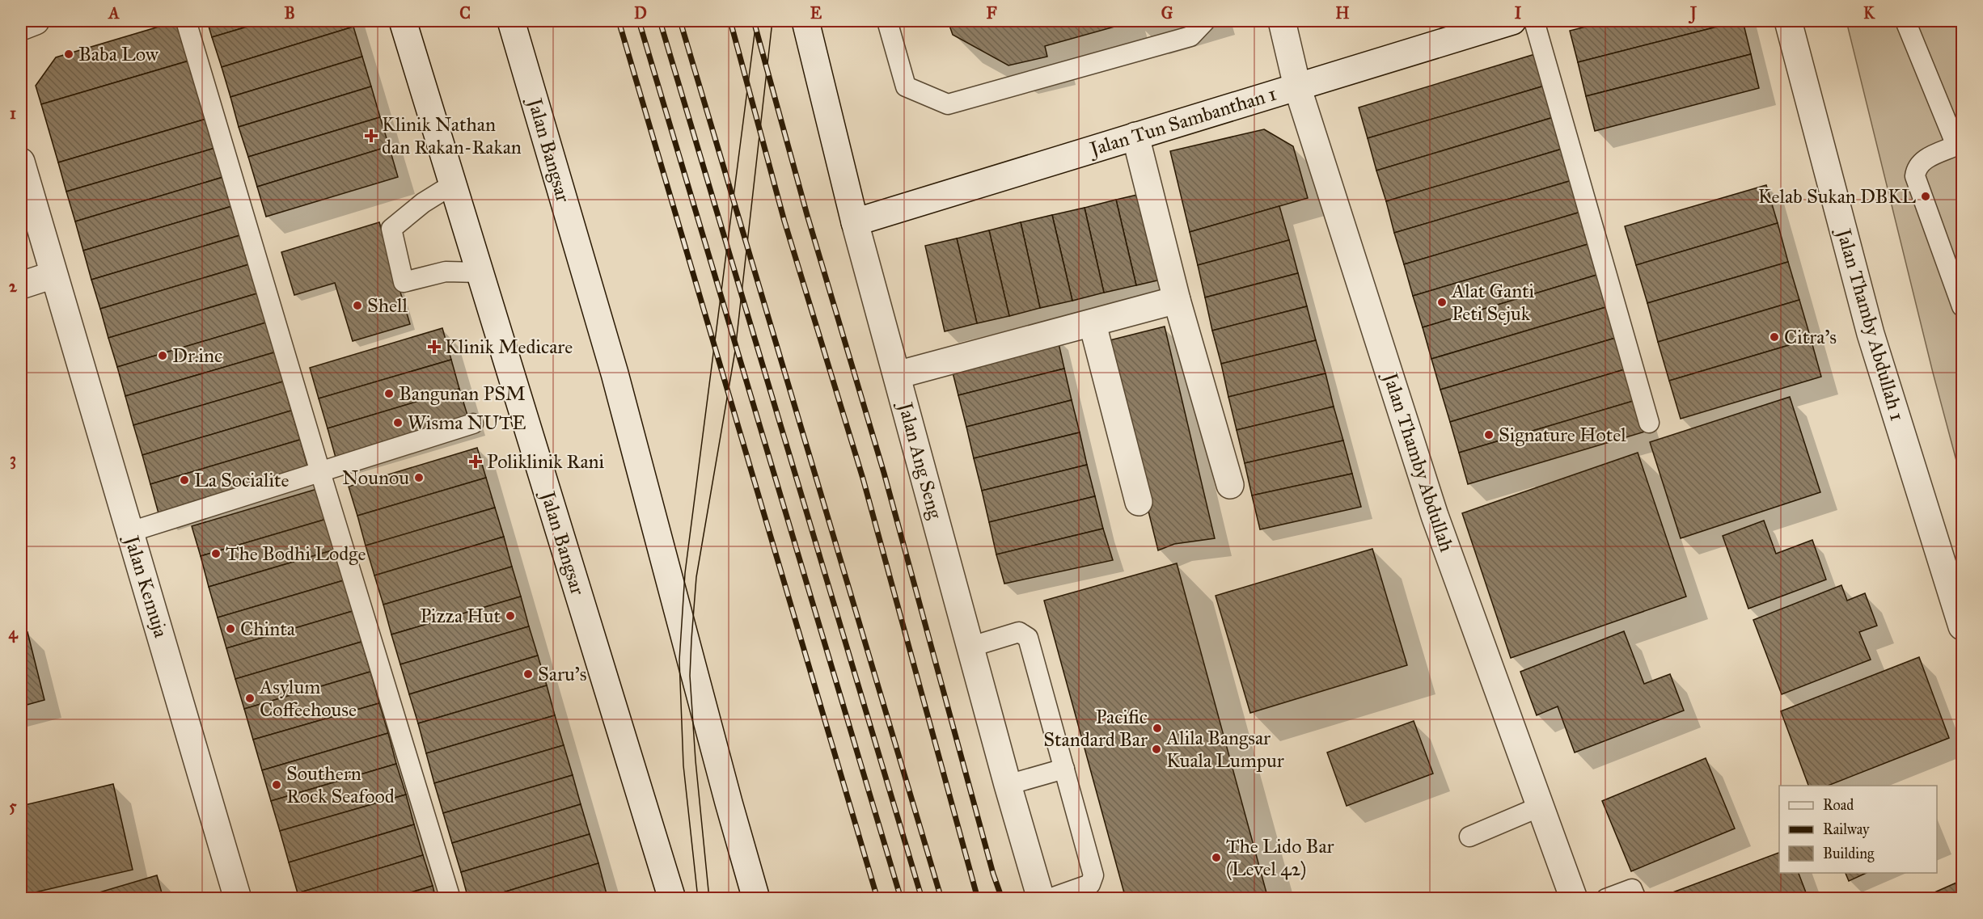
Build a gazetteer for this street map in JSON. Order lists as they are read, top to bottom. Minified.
{"streets":{"street":["Jalan Tun Sambanthan 1","Jalan Bangsar","Jalan Thamby Abdullah 1","Jalan Ang Seng","Jalan Thamby Abdullah","Jalan Kemuja"]},"crossings":[["Jalan Tun Sambanthan 1","Jalan Ang Seng"],["Jalan Tun Sambanthan 1","Jalan Thamby Abdullah"]],"places":{"other":["Baba Low","Kelab Sukan DBKL","Alat Ganti Peti Sejuk","Shell","Citra's","Dr.inc","Bangunan PSM","Wisma NUTE","Signature Hotel","Nounou","La Socialite","The Bodhi Lodge","Pizza Hut","Chinta","Saru's","Asylum Coffeehouse","Pacific Standard Bar","Alila Bangsar Kuala Lumpur","Southern Rock Seafood","The Lido Bar (Level 42)"],"health":["Klinik Nathan dan Rakan-Rakan","Klinik Medicare","Poliklinik Rani"]},"legend":["Road","Railway","Building"],"grid":{"columns":["A","B","C","D","E","F","G","H","I","J","K"],"rows":["1","2","3","4","5"]}}
